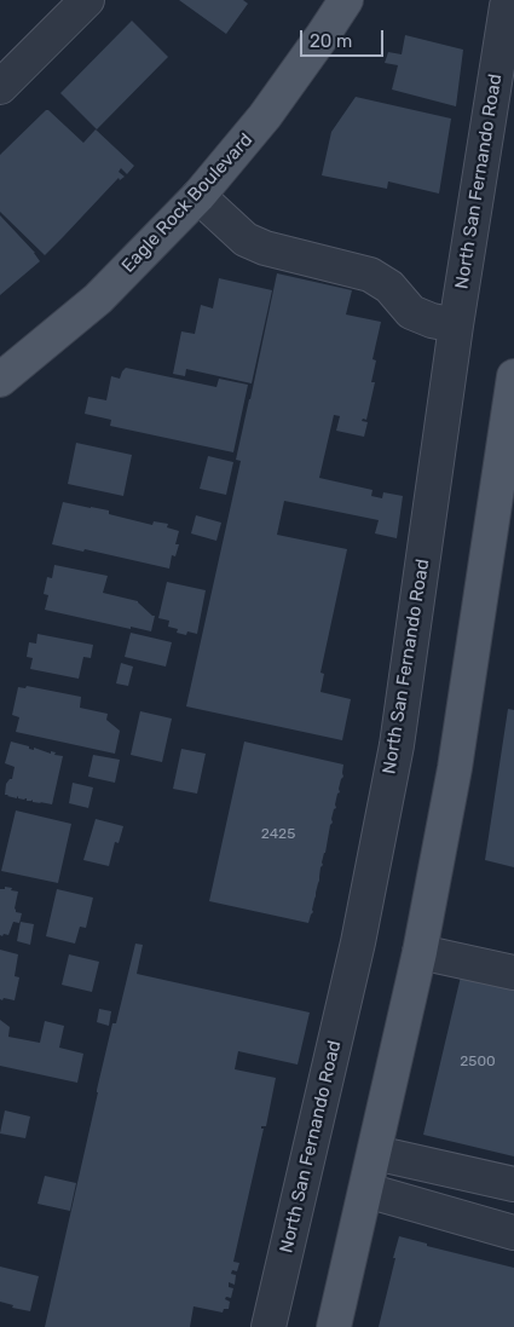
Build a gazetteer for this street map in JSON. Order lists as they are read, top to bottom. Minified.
{"streets":{"main road":["Eagle Rock Boulevard"],"street":["North San Fernando Road"]},"house_numbers":["2425","2500"],"scale_bar":"20 m"}
